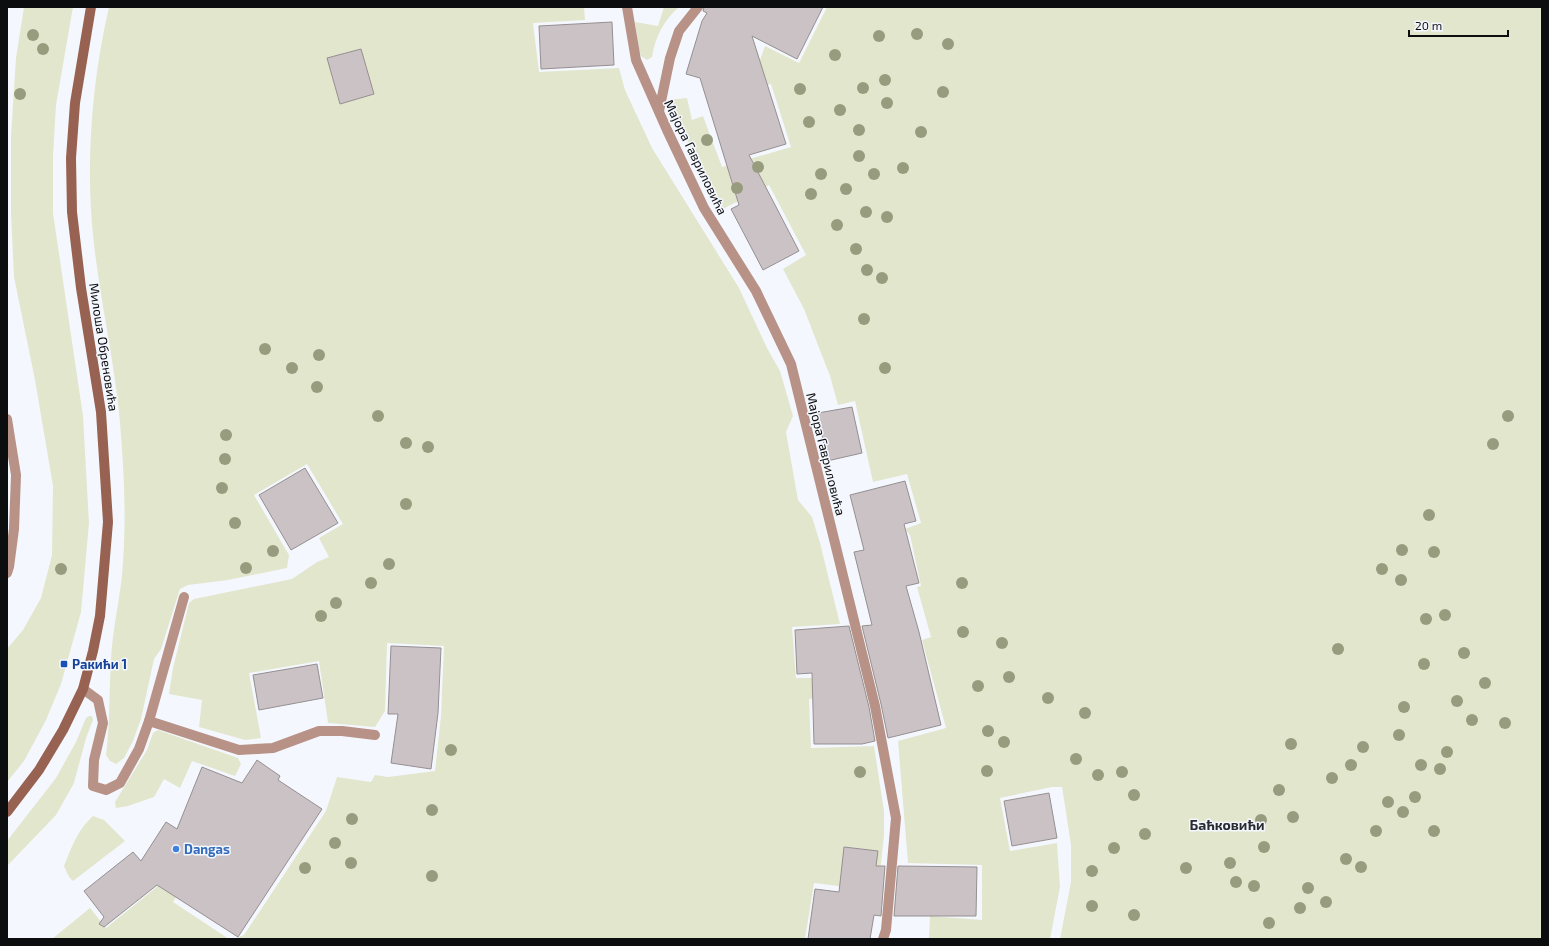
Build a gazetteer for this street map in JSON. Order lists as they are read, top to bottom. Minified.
{"streets":{"street":["Мајора Гавриловића","Милоша Обреновића"]},"districts":["Баћковићи"],"places":{"transit":["Ракићи 1"],"other":["Dangas"]},"scale_bar":"20 m"}
